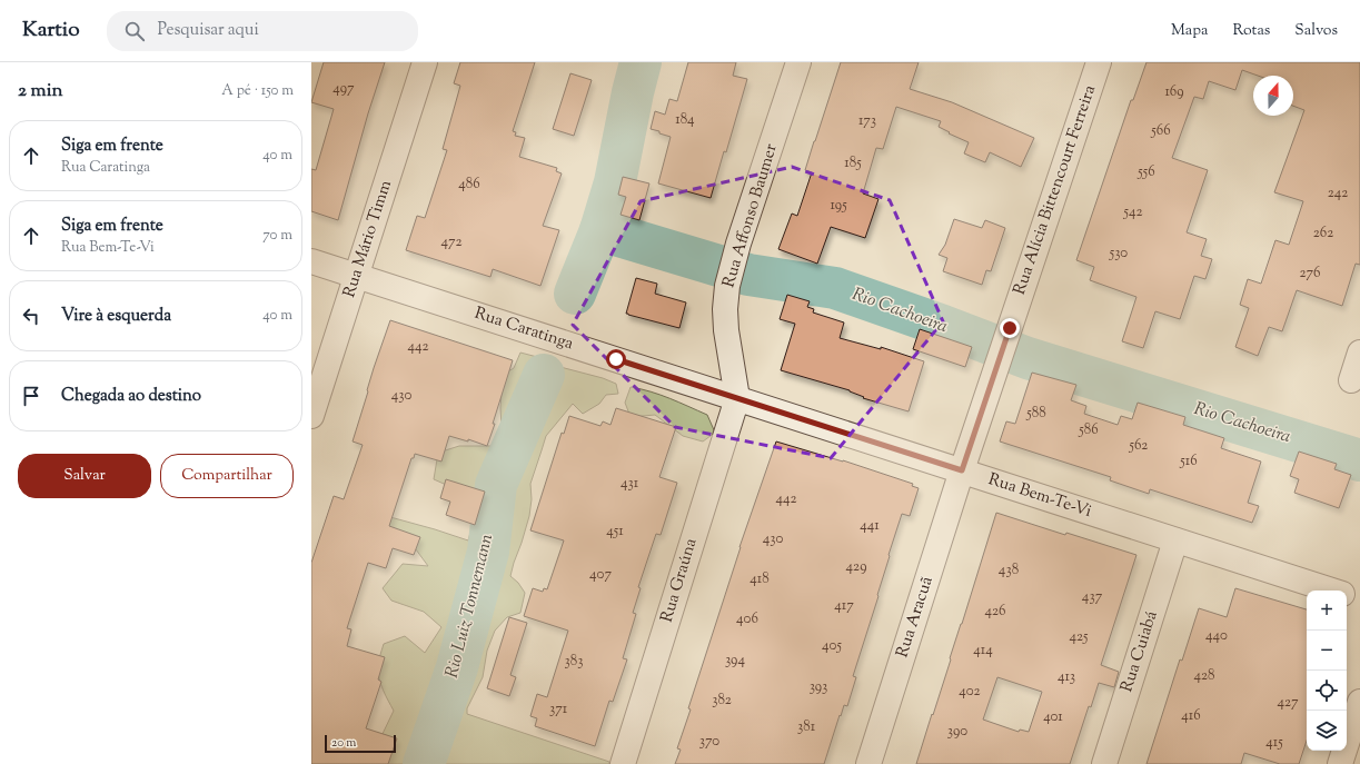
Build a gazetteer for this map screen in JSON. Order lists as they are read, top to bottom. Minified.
{"streets":{"street":["Rua Alícia Bittencourt Ferreira","Rua Affonso Baumer","Rua Mário Timm","Rua Caratinga","Rua Bem-Te-Vi","Rua Graúna","Rua Aracuã","Rua Cuiabá"]},"crossings":[["Rua Alícia Bittencourt Ferreira","Rua Bem-Te-Vi"],["Rua Alícia Bittencourt Ferreira","Rua Aracuã"],["Rua Affonso Baumer","Rua Caratinga"],["Rua Affonso Baumer","Rua Bem-Te-Vi"],["Rua Affonso Baumer","Rua Graúna"],["Rua Mário Timm","Rua Caratinga"],["Rua Caratinga","Rua Bem-Te-Vi"],["Rua Caratinga","Rua Graúna"],["Rua Bem-Te-Vi","Rua Graúna"],["Rua Bem-Te-Vi","Rua Aracuã"],["Rua Bem-Te-Vi","Rua Cuiabá"]],"water":["Rio Cachoeira","Rio Luiz Tonnemann"],"house_numbers":["497","169","184","173","566","185","556","486","242","195","542","262","472","530","276","442","430","588","586","562","516","431","442","441","451","430","429","438","407","418","437","417","426","406","440","425","405","414","394","383","428","413","393","402","382","427","371","416","401","381","390","370","415"],"scale_bar":"20 m","north":"top","page":{"header":"Kartio","search":"Pesquisar aqui","nav":["Mapa","Rotas","Salvos"],"heading":["2 min","A pé · 150 m"],"list":[["Siga em frente","Rua Caratinga","40 m"],["Siga em frente","Rua Bem-Te-Vi","70 m"],["Vire à esquerda","40 m"],"Chegada ao destino"],"buttons":["Salvar","Compartilhar"],"map_buttons":["+","−"],"scale":"20 m"}}
